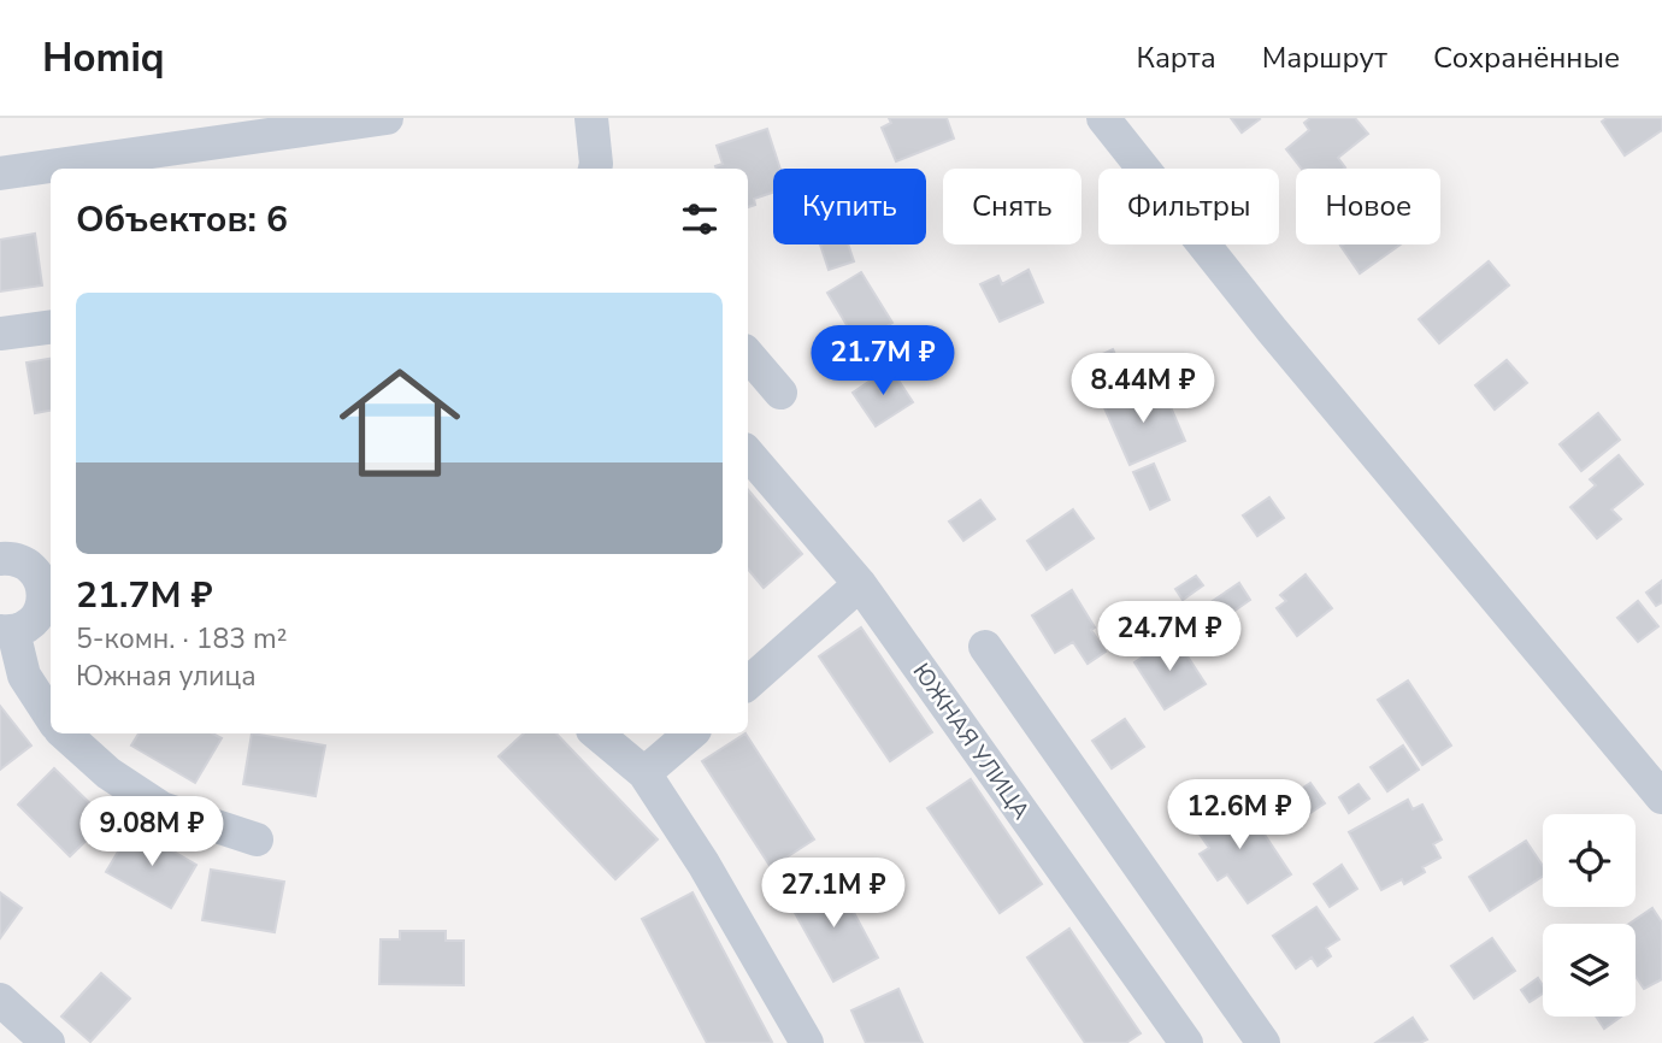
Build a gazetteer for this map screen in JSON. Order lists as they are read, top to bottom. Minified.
{"streets":{"street":["ЮЖНАЯ УЛИЦА"]},"page":{"header":"Homiq","nav":["Карта","Маршрут","Сохранённые"],"chip":["Купить","Снять","Фильтры","Новое"],"heading":"Объектов: 6","list":[{"name":"21.7M ₽","note":"5-комн. · 183 m² · Южная улица"}],"price":["21.7M ₽","8.44M ₽","24.7M ₽","12.6M ₽","9.08M ₽","27.1M ₽"]}}
